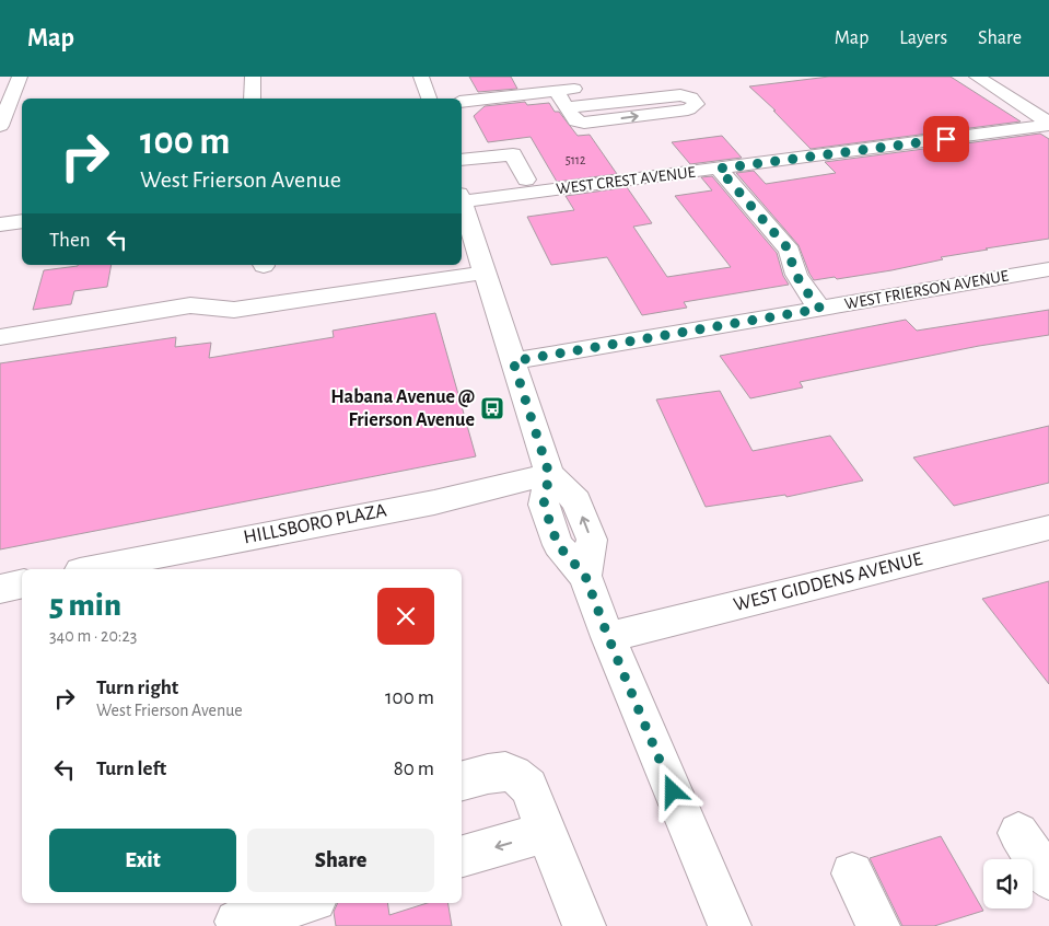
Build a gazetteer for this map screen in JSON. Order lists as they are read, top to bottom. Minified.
{"streets":{"street":["WEST CREST AVENUE","WEST FRIERSON AVENUE","HILLSBORO PLAZA","WEST GIDDENS AVENUE"]},"places":{"bus stop":["Habana Avenue @ Frierson Avenue"]},"house_numbers":["5112"],"page":{"header":"Map","nav":["Map","Layers","Share"],"turn":["100 m","West Frierson Avenue"],"then":"Then","heading":["5 min","340 m · 20:23"],"list":[{"name":"Turn right","note":"West Frierson Avenue","value":"100 m"},{"name":"Turn left","value":"80 m"}],"buttons":["Exit","Share"]}}
